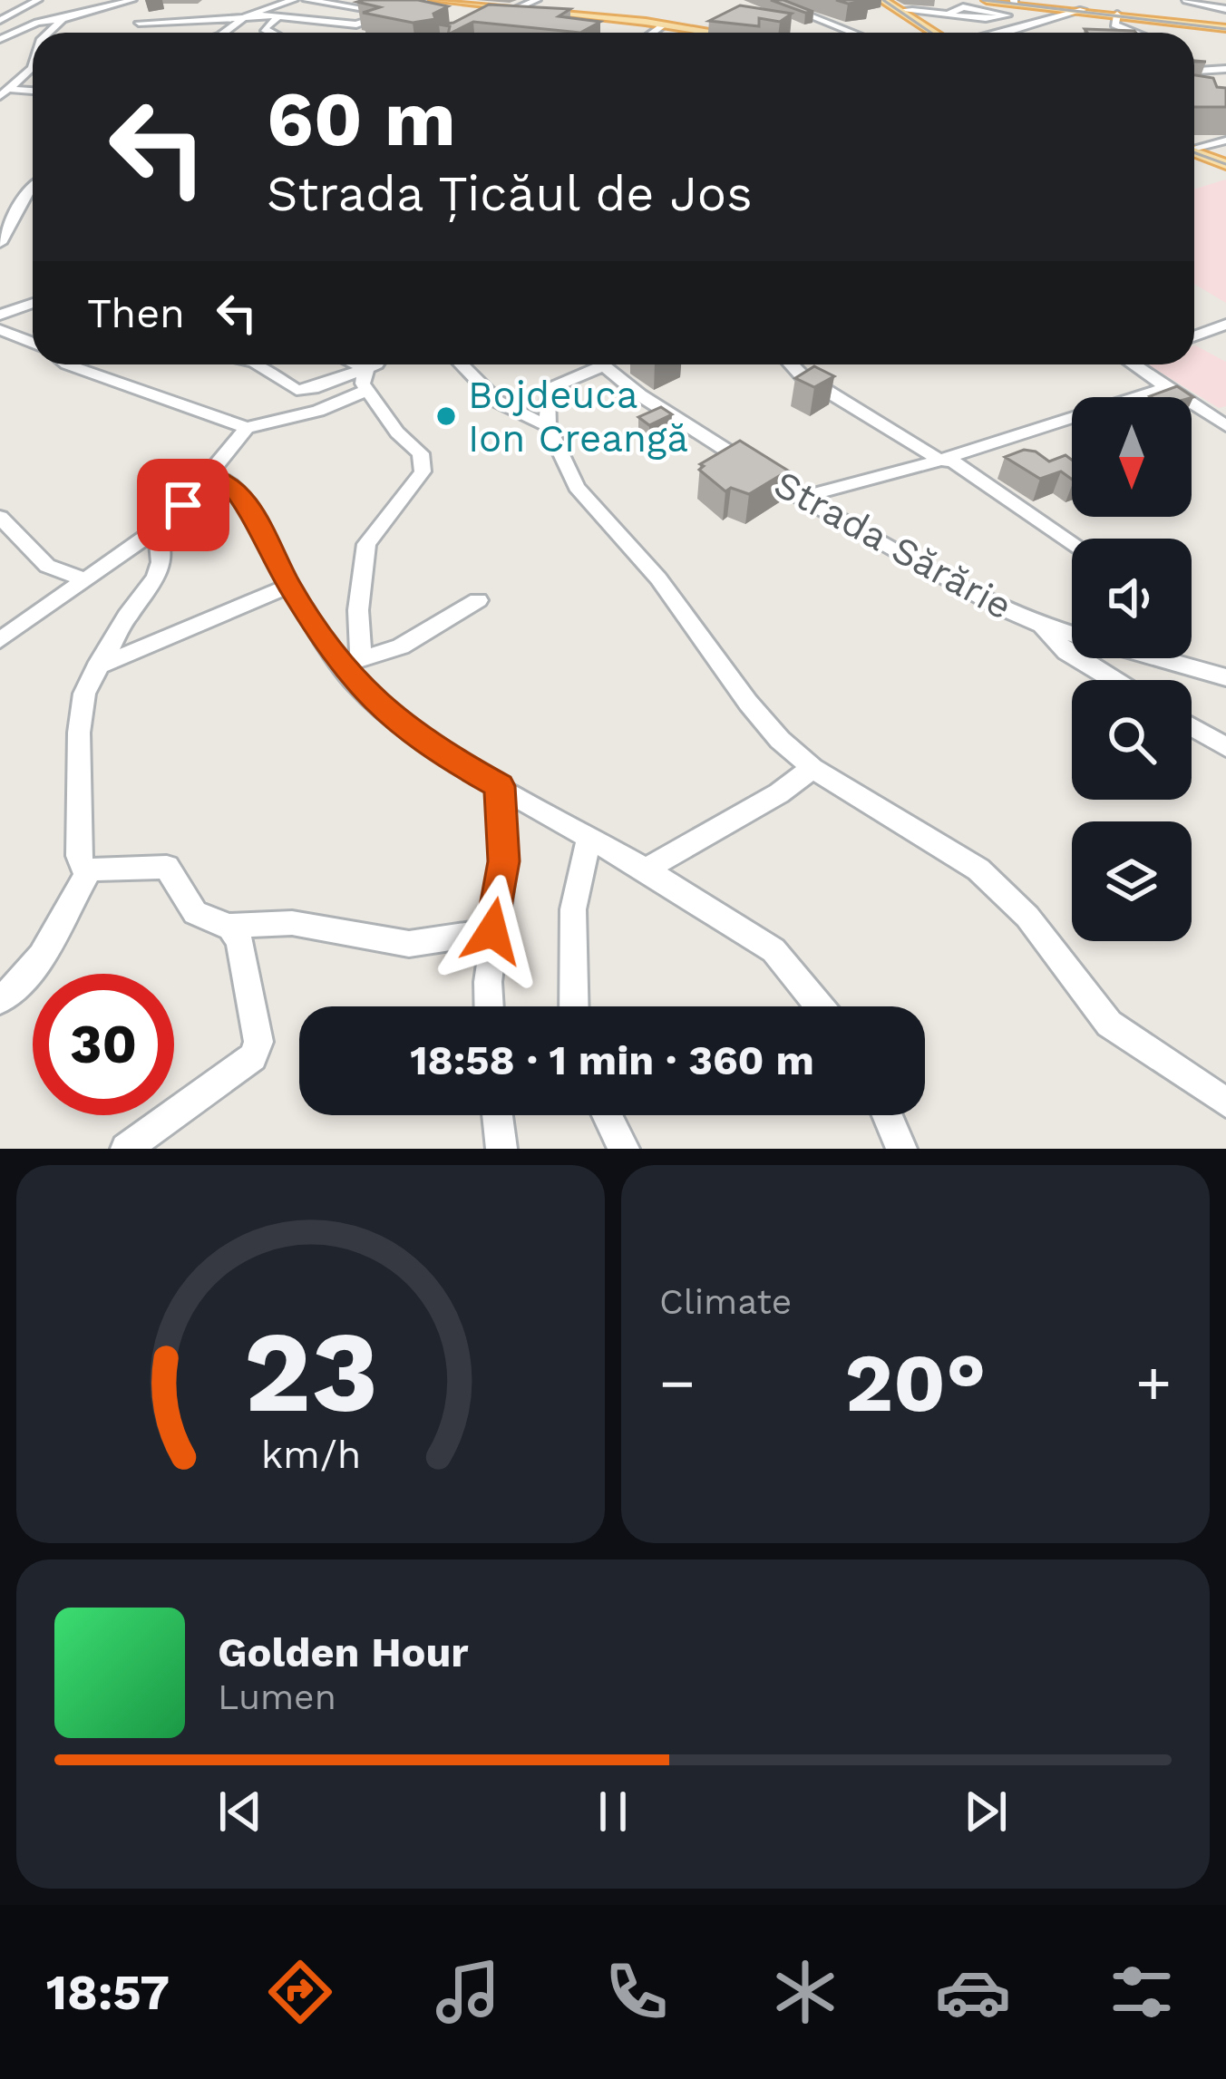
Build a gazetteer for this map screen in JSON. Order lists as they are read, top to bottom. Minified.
{"streets":{"street":["Strada Sărărie"]},"places":["Bojdeuca Ion Creangă"],"north":"bottom","page":{"turn":["60 m","Strada Țicăul de Jos"],"then":"Then","limit":"30","trip":"18:58 · 1 min · 360 m","tile":"Climate","heat":["−","20°","+"],"song":["Golden Hour","Lumen"],"tabs":"18:57","gauge":["23","km/h"]}}
